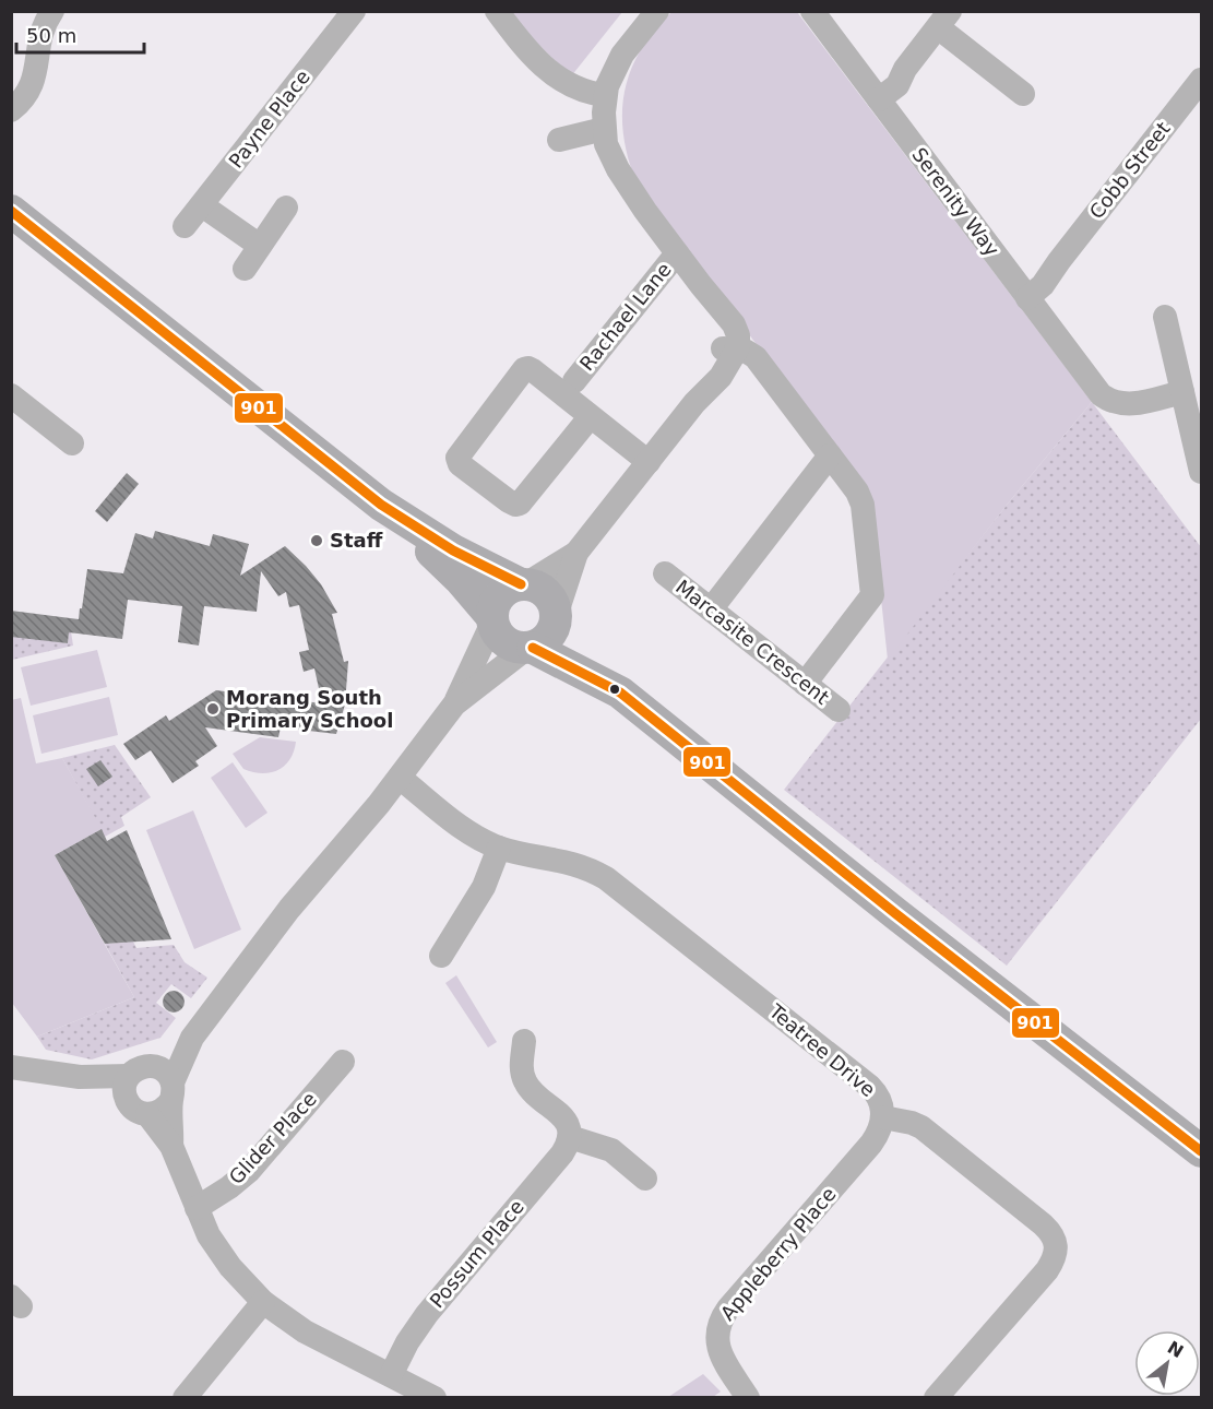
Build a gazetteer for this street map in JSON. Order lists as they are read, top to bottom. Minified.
{"streets":{"street":["Payne Place","Cobb Street","Serenity Way","Rachael Lane","Marcasite Crescent","Teatree Drive","Glider Place","Possum Place","Appleberry Place"]},"crossings":[["Cobb Street","Serenity Way"],["Teatree Drive","Appleberry Place"]],"places":["Staff","Morang South Primary School"],"lines":["transit line 901"],"scale_bar":"50 m","north":"top right"}
